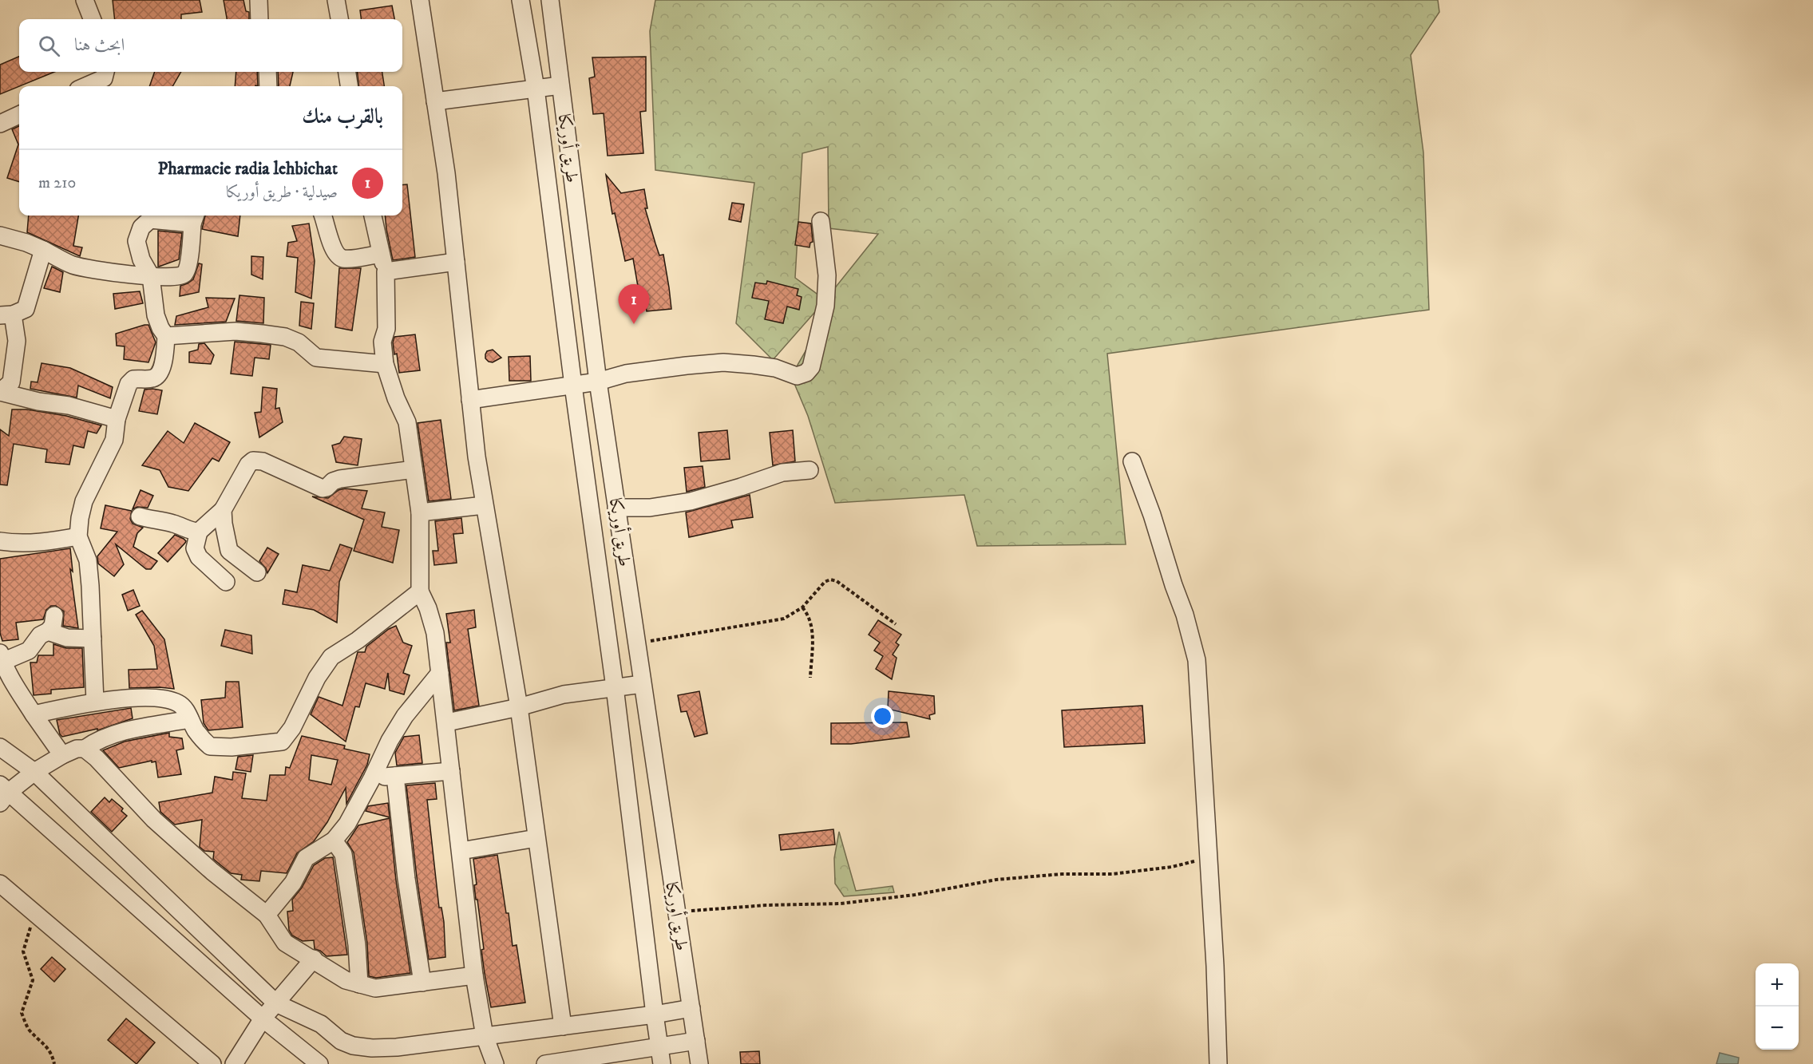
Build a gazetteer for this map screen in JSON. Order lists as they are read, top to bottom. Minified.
{"streets":{"street":["طريق أوريكا"]},"page":{"search":"ابحث هنا","heading":"بالقرب منك","list":[{"mark":"1","name":"Pharmacie radia lehbichat","note":"صيدلية · طريق أوريكا","value":"210 m"}],"pins":"1","map_buttons":["+","−"]}}
